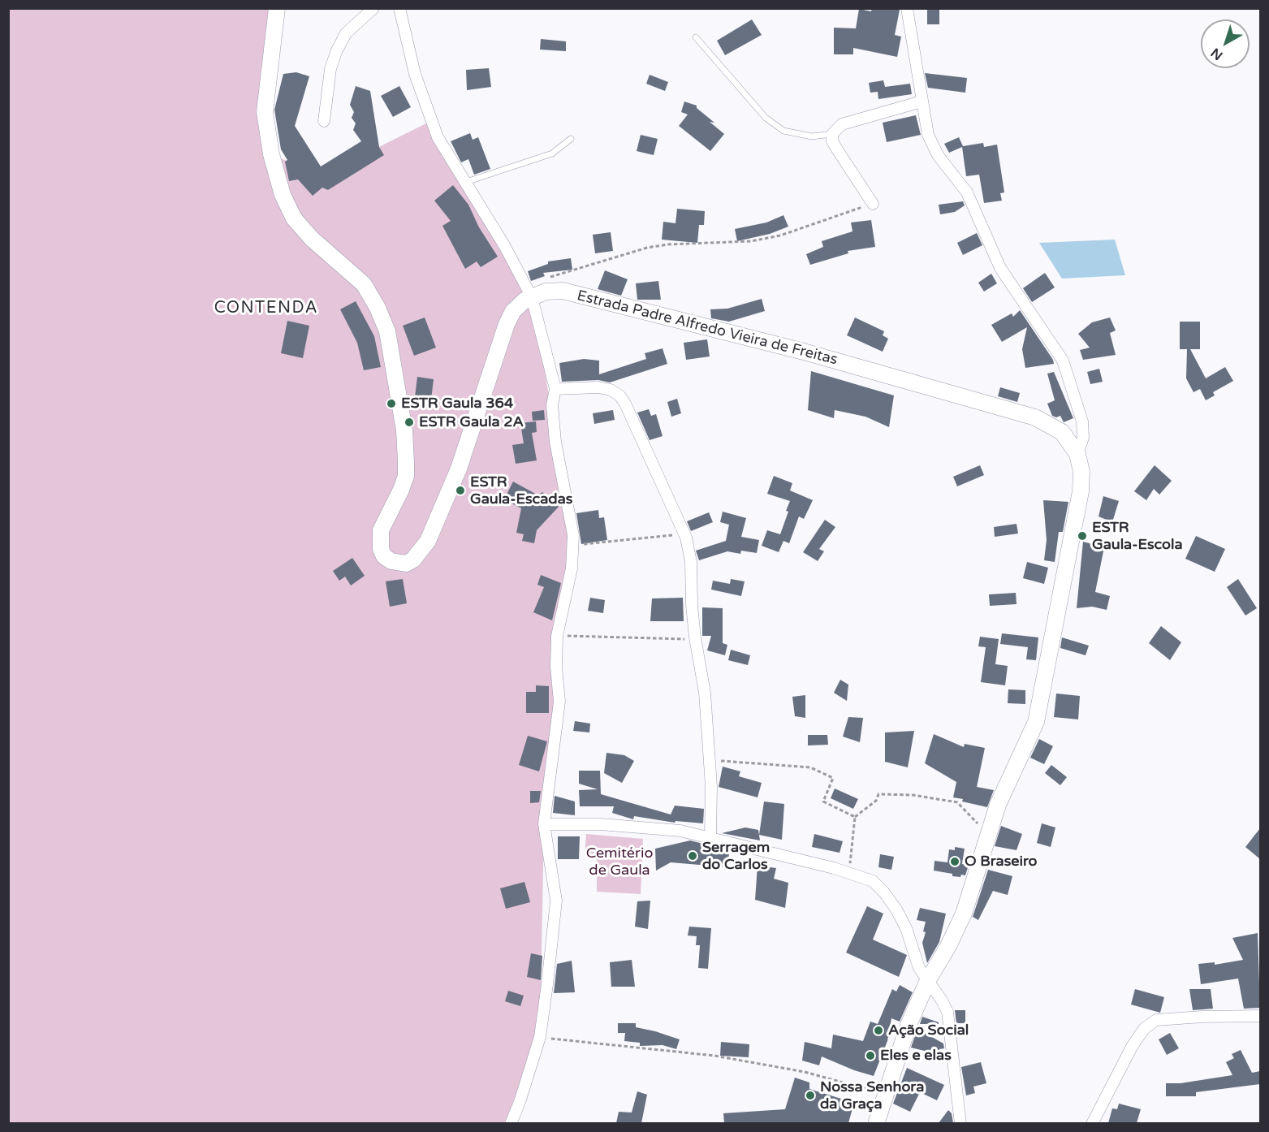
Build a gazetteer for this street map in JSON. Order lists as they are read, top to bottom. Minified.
{"streets":{"main road":["Estrada Padre Alfredo Vieira de Freitas"]},"districts":["CONTENDA"],"parks":["Cemitério de Gaula"],"places":["ESTR Gaula 364","ESTR Gaula 2A","ESTR Gaula-Escadas","ESTR Gaula-Escola","Serragem do Carlos","O Braseiro","Ação Social","Eles e elas","Nossa Senhora da Graça"],"north":"bottom left"}
